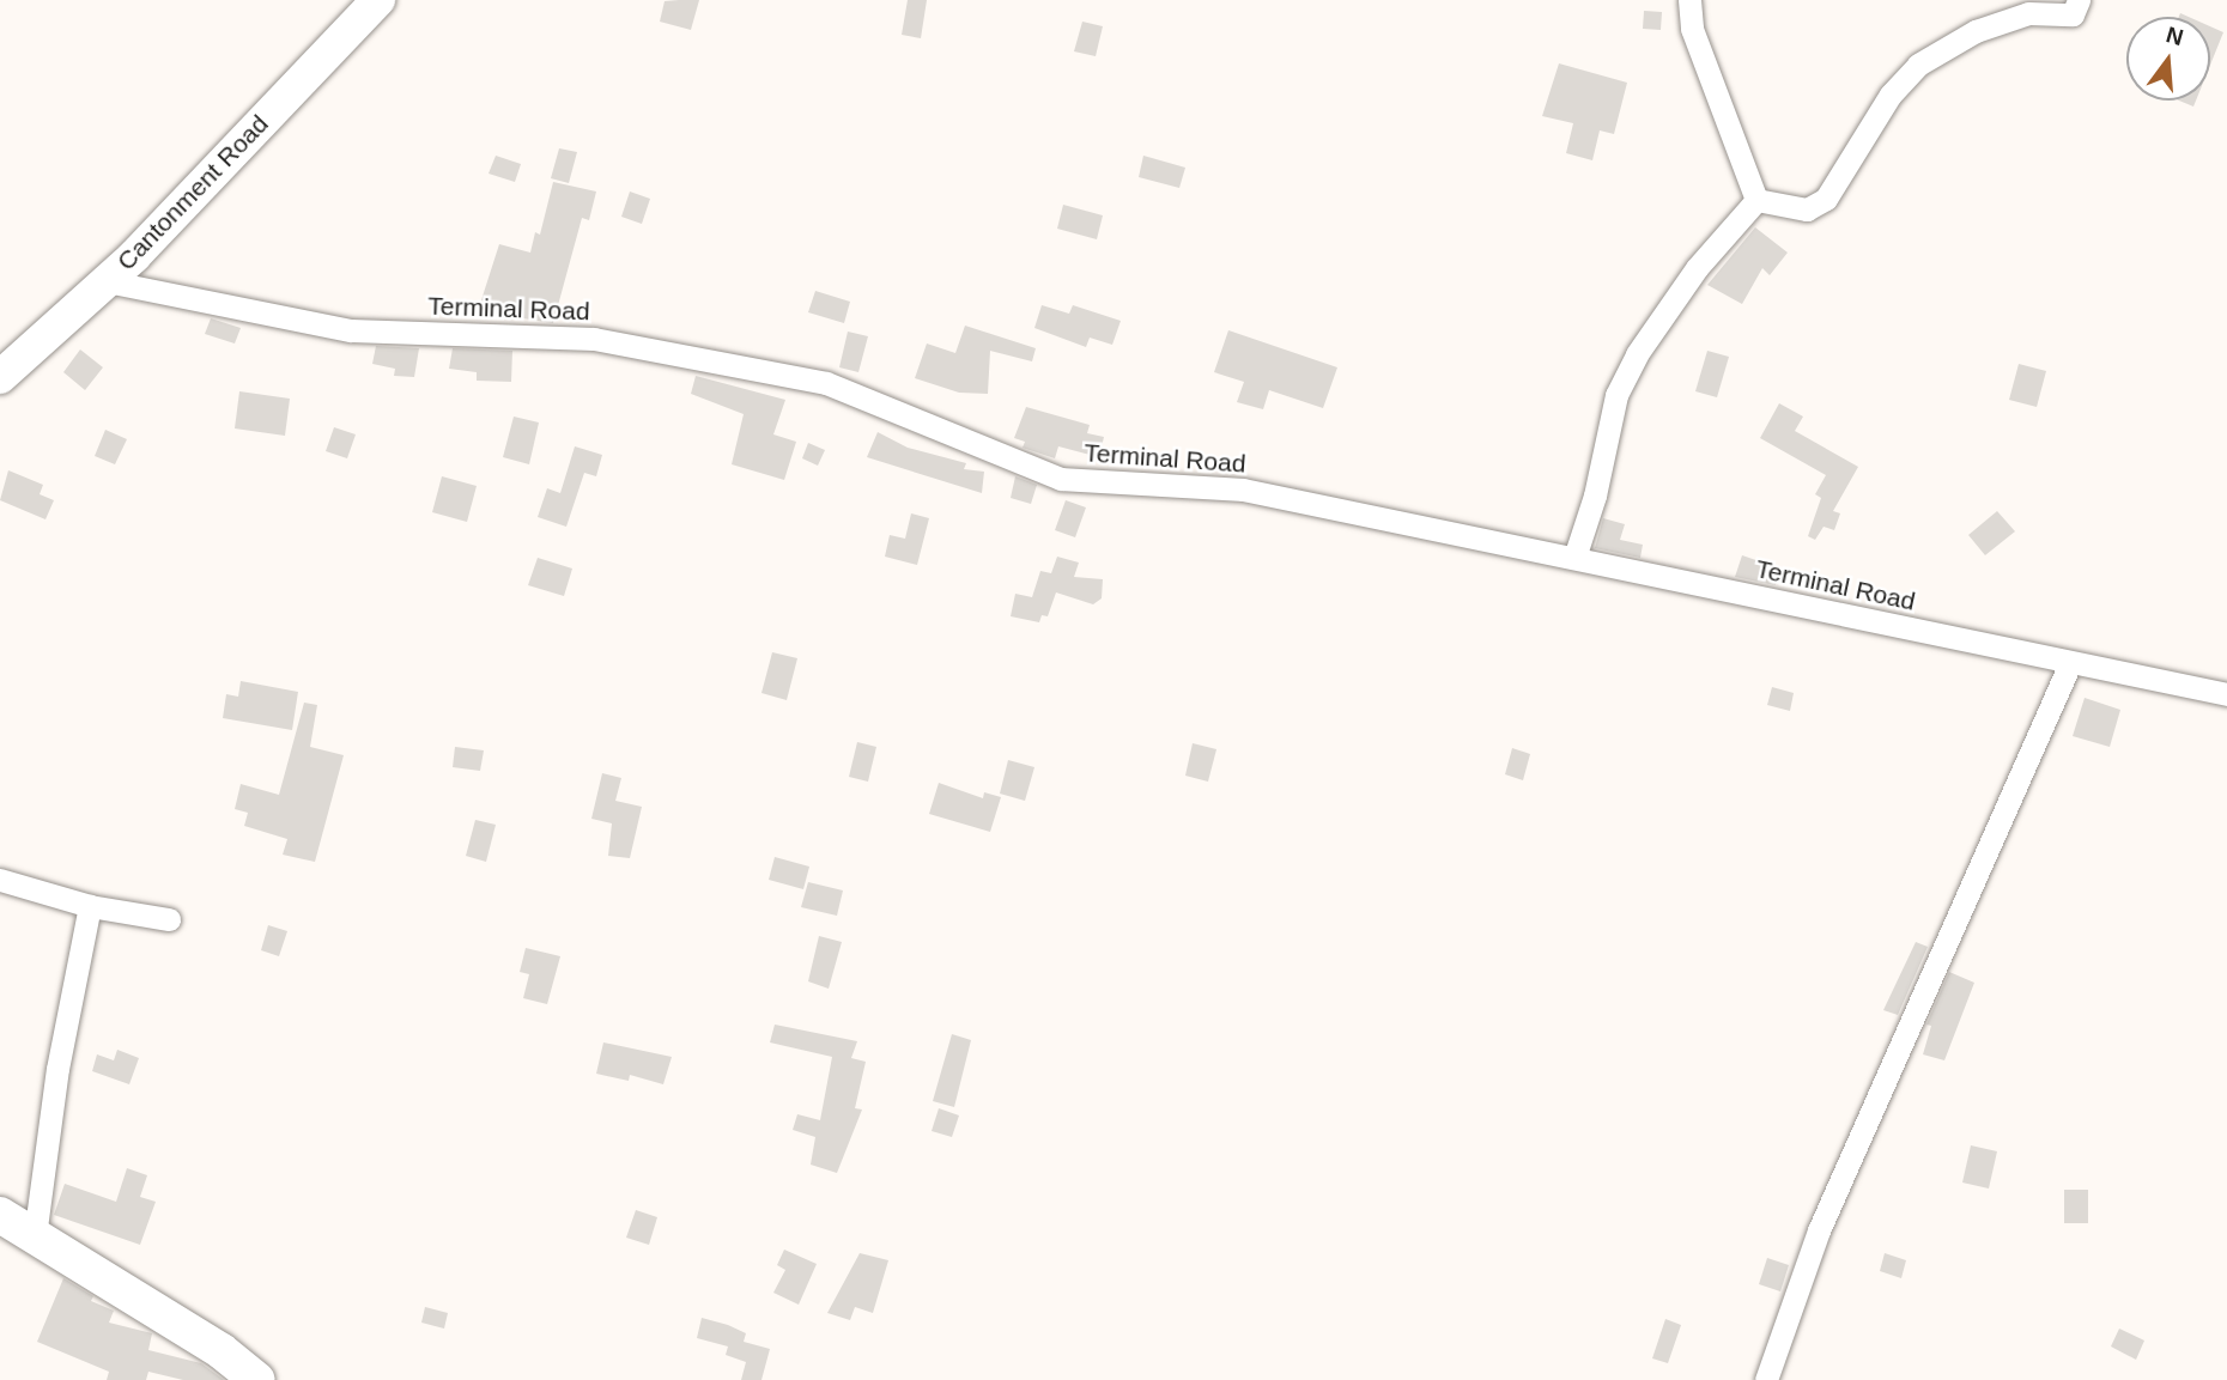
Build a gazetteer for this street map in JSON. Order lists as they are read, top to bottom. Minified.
{"streets":{"street":["Cantonment Road","Terminal Road"]},"crossings":[["Cantonment Road","Terminal Road"]],"north":"top"}
